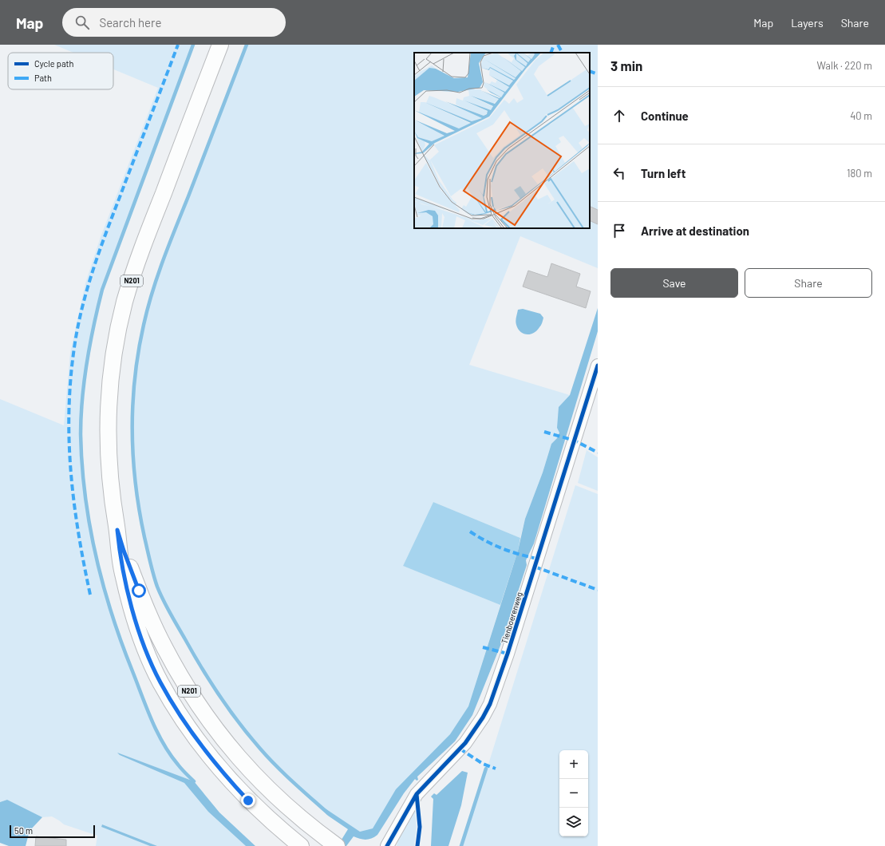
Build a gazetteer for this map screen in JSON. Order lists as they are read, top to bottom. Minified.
{"streets":{"main road":["N201"],"street":["Tienboerenweg"]},"legend":["Cycle path","Path"],"scale_bar":"50 m","page":{"header":"Map","search":"Search here","nav":["Map","Layers","Share"],"heading":["3 min","Walk · 220 m"],"list":[["Continue","40 m"],["Turn left","180 m"],"Arrive at destination"],"buttons":["Save","Share"],"map_buttons":["+","−"],"scale":"50 m"}}
